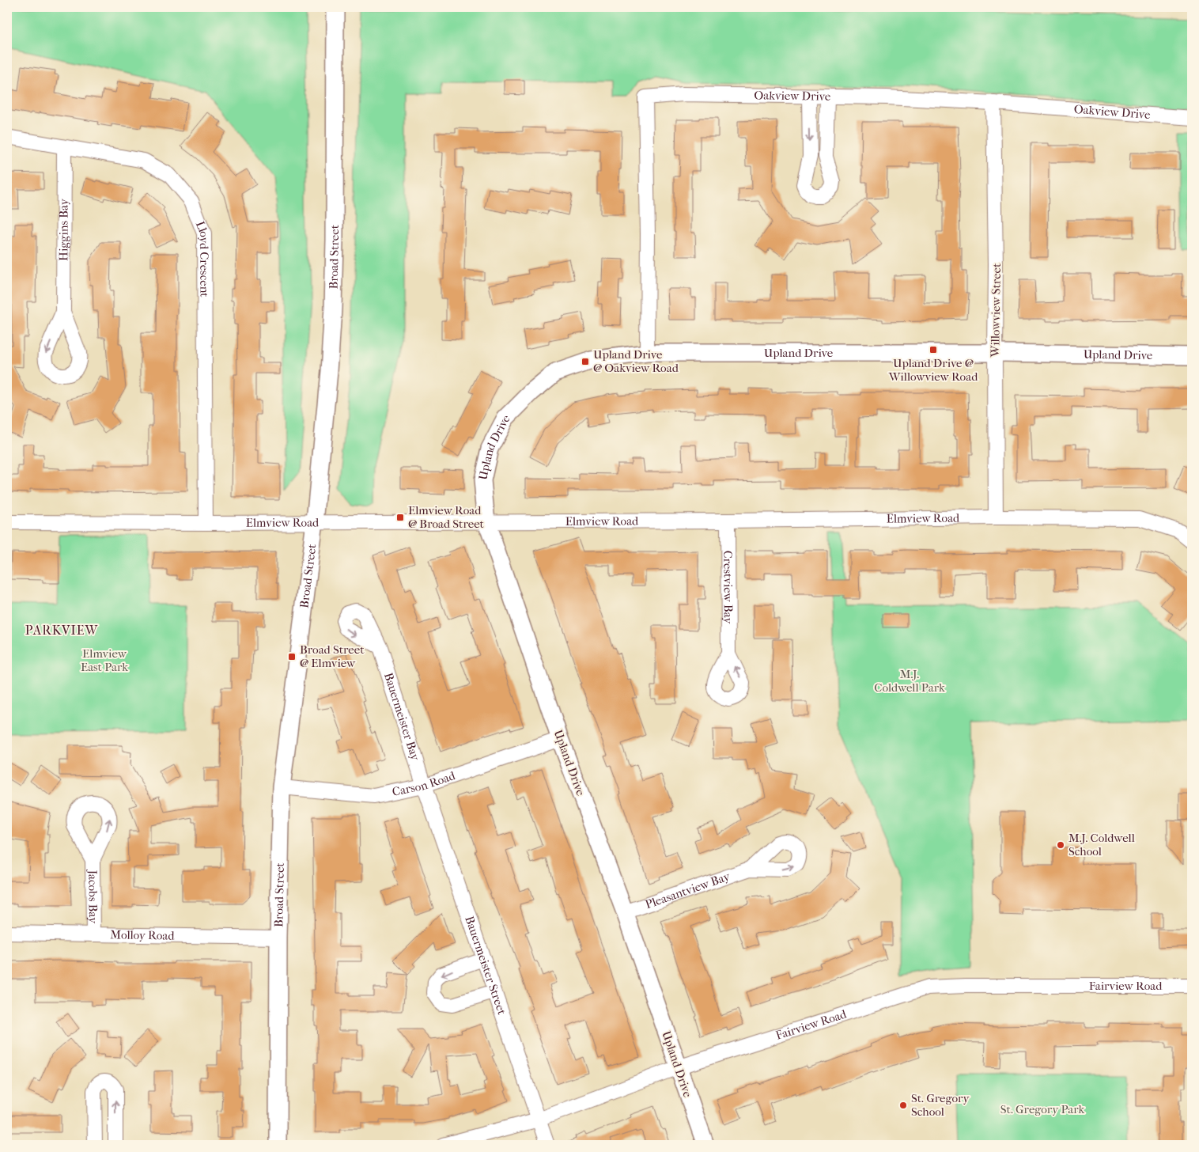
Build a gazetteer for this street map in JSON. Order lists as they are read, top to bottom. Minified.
{"streets":{"street":["Oakview Drive","Higgins Bay","Broad Street","Lloyd Crescent","Willowview Street","Upland Drive","Elmview Road","Crestview Bay","Bauermeister Bay","Carson Road","Pleasantview Bay","Jacobs Bay","Molloy Road","Bauermeister Street","Fairview Road"]},"crossings":[["Oakview Drive","Willowview Street"],["Oakview Drive","Upland Drive"],["Higgins Bay","Lloyd Crescent"],["Broad Street","Elmview Road"],["Broad Street","Carson Road"],["Broad Street","Molloy Road"],["Lloyd Crescent","Elmview Road"],["Willowview Street","Upland Drive"],["Willowview Street","Elmview Road"],["Upland Drive","Elmview Road"],["Upland Drive","Carson Road"],["Upland Drive","Pleasantview Bay"],["Upland Drive","Fairview Road"],["Elmview Road","Crestview Bay"],["Bauermeister Bay","Carson Road"],["Bauermeister Bay","Bauermeister Street"],["Carson Road","Bauermeister Street"],["Jacobs Bay","Molloy Road"],["Bauermeister Street","Fairview Road"]],"districts":["PARKVIEW"],"parks":["Elmview East Park","M.J. Coldwell Park","St. Gregory Park"],"places":{"transit":["Upland Drive @ Willowview Road","Upland Drive @ Oakview Road","Elmview Road @ Broad Street","Broad Street @ Elmview"],"other":["M.J. Coldwell School","St. Gregory School"]}}
